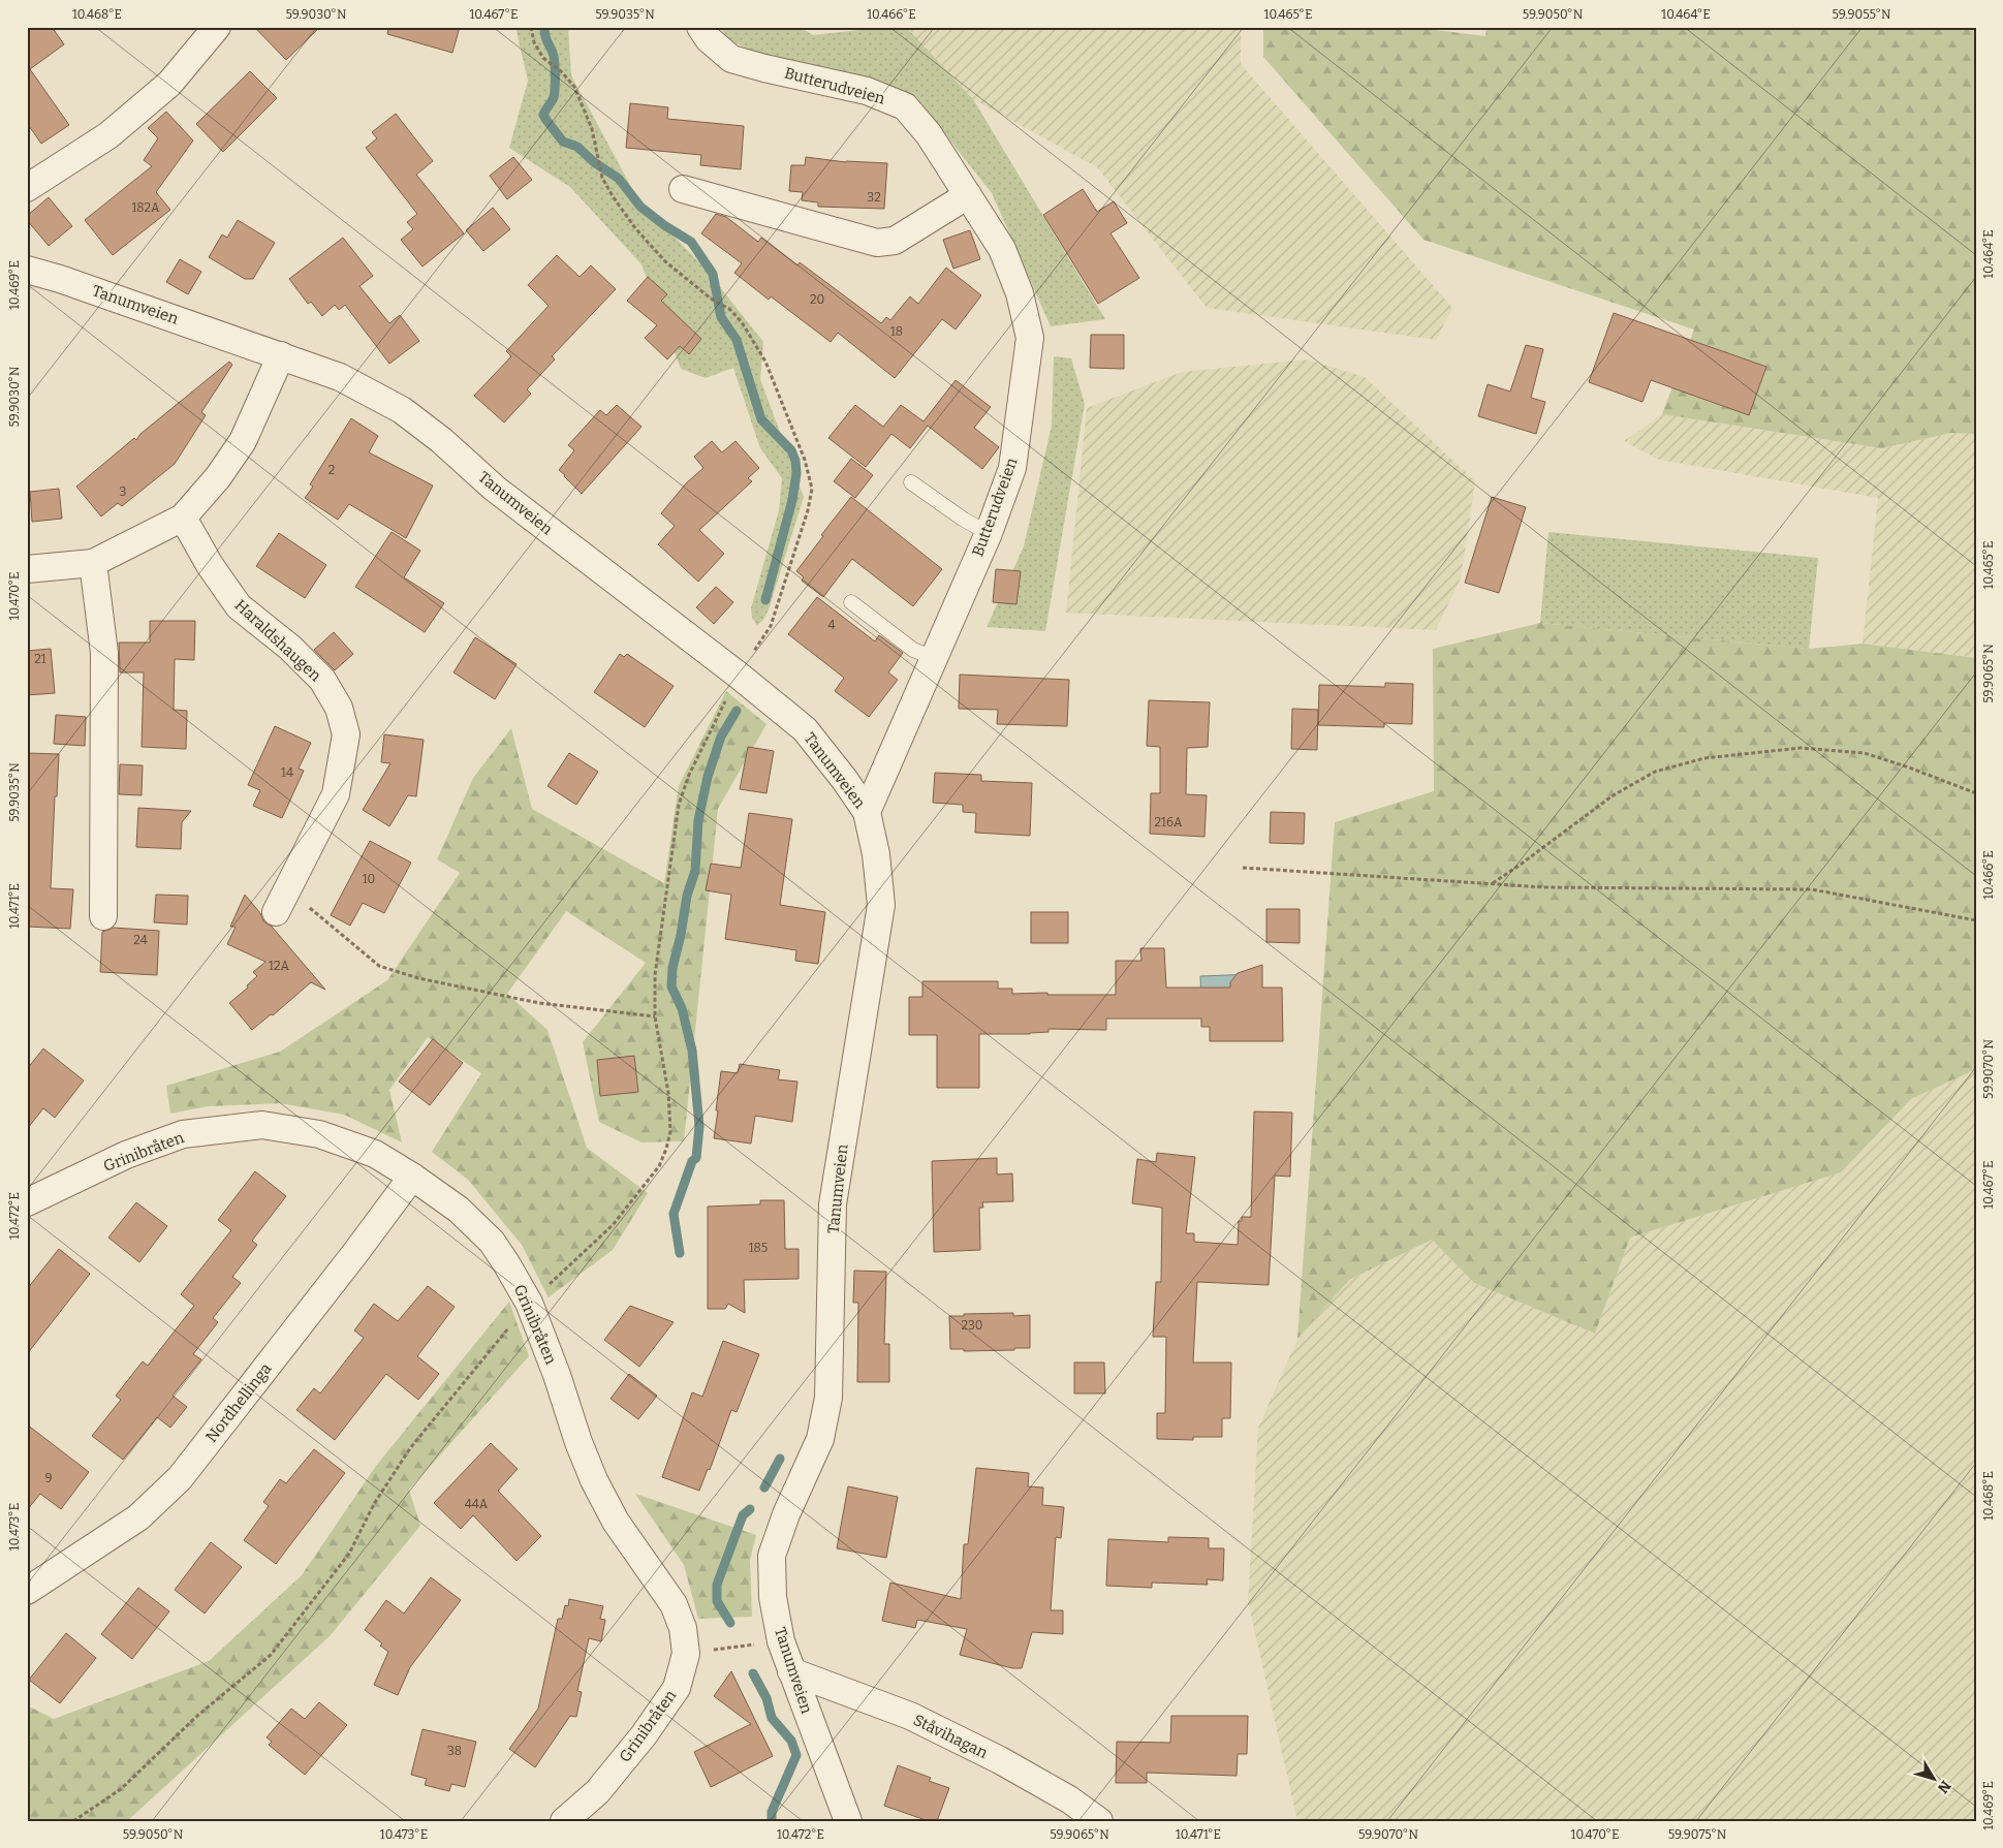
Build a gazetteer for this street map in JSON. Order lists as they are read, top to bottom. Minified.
{"streets":{"street":["Butterudveien","Tanumveien","Haraldshaugen","Grinibråten","Nordhellinga","Ståvihagan"]},"crossings":[["Butterudveien","Tanumveien"],["Tanumveien","Ståvihagan"],["Grinibråten","Nordhellinga"]],"house_numbers":["32","182A","20","18","2","3","4","21","14","216A","10","24","12A","185","230","9","44A","38"],"north":"bottom right","coordinates":["10.468°E","59.9030°N","10.467°E","59.9035°N","10.466°E","10.465°E","59.9050°N","10.464°E","59.9055°N","10.469°E","10.470°E","59.9065°N","10.471°E","59.9070°N","10.472°E","10.473°E","59.9075°N"]}
